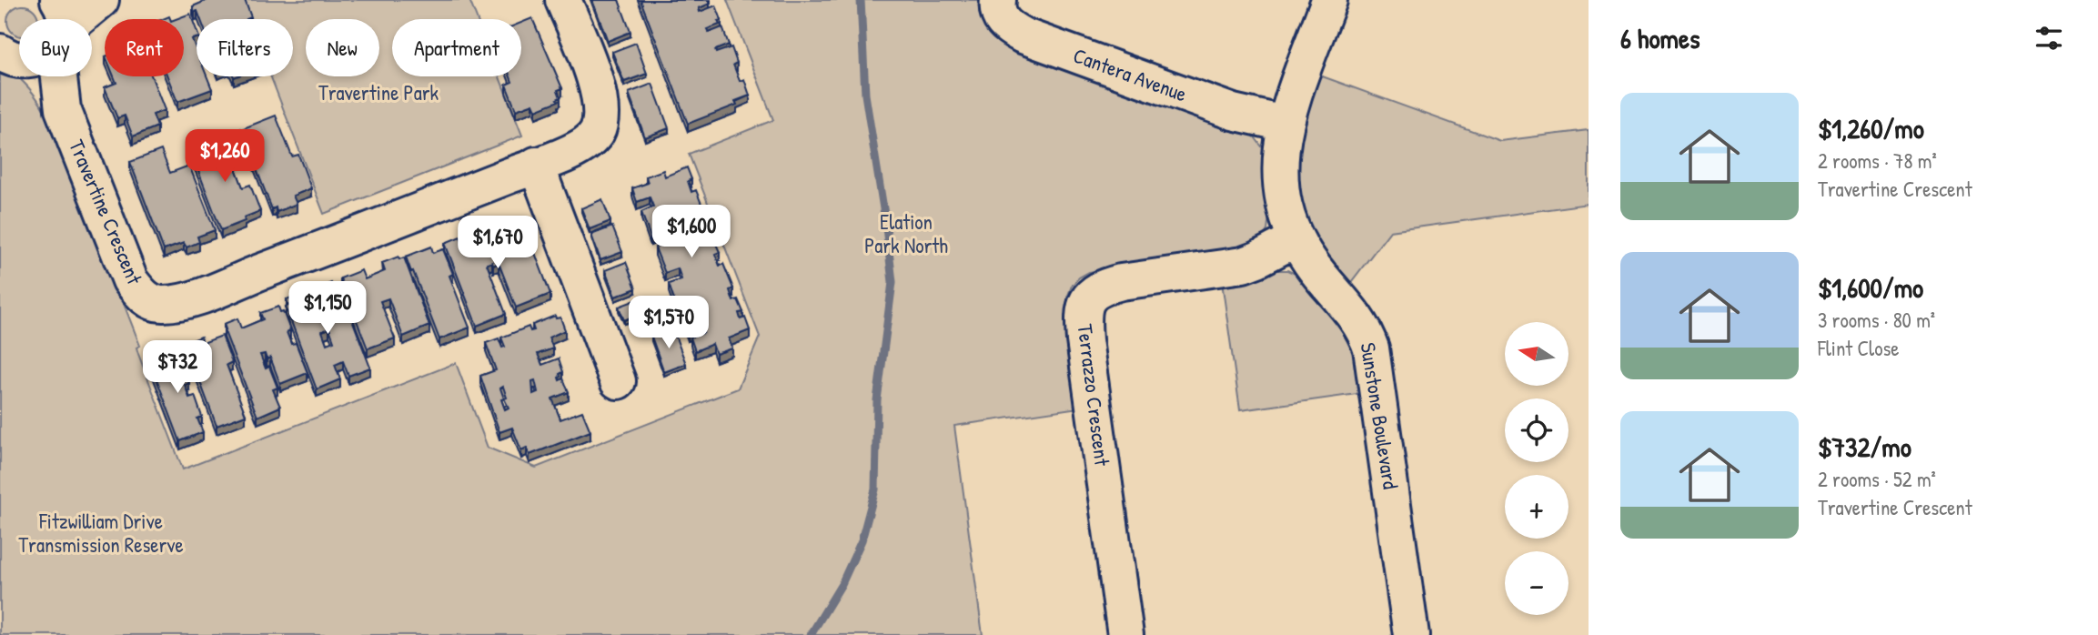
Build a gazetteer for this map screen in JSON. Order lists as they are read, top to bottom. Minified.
{"streets":{"street":["Cantera Avenue","Travertine Crescent","Terrazzo Crescent","Sunstone Boulevard"]},"crossings":[["Cantera Avenue","Sunstone Boulevard"],["Terrazzo Crescent","Sunstone Boulevard"]],"parks":["Travertine Park","Elation Park North","Fitzwilliam Drive Transmission Reserve"],"north":"left","page":{"heading":"6 homes","chip":["Buy","Rent","Filters","New","Apartment"],"list":[{"name":"$1,260/mo","note":"2 rooms · 78 m² · Travertine Crescent"},{"name":"$1,600/mo","note":"3 rooms · 80 m² · Flint Close"},{"name":"$732/mo","note":"2 rooms · 52 m² · Travertine Crescent"}],"price":["$1,260","$1,600","$1,670","$1,150","$1,570","$732"],"map_buttons":["+","−"]}}
